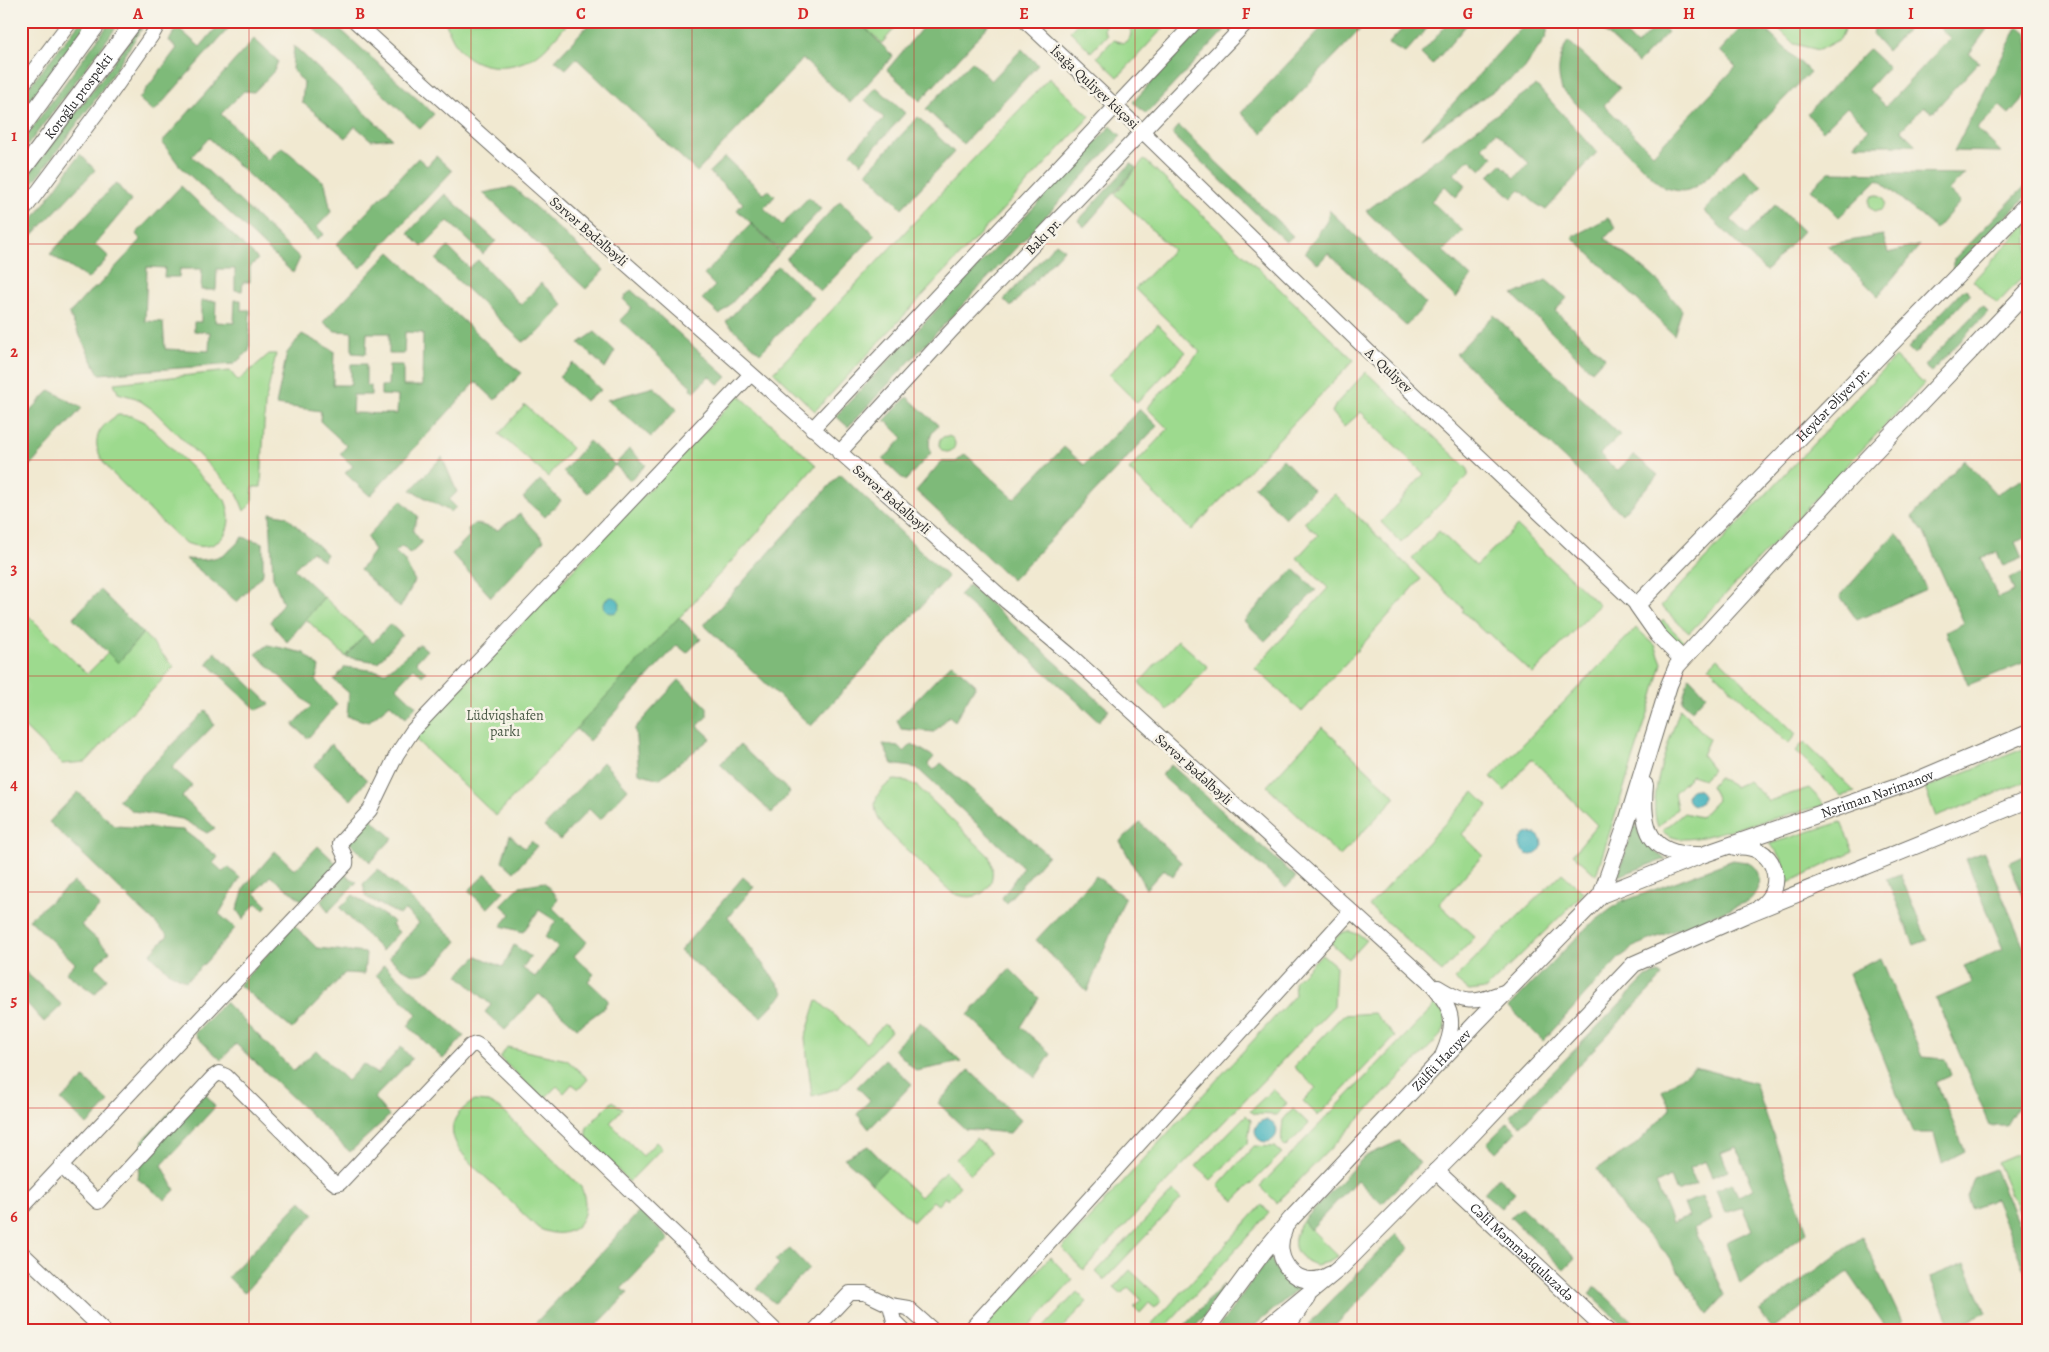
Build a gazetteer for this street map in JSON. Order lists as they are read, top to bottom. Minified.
{"streets":{"main road":["Koroğlu prospekti","Heydər Əliyev pr.","Nəriman Nərimanov","Zülfü Hacıyev","Cəlil Məmmədquluzadə"],"street":["İsağa Quliyev küçəsi","Sərvər Bədəlbəyli","Bakı pr.","A. Quliyev"]},"crossings":[["İsağa Quliyev küçəsi","Bakı pr."],["İsağa Quliyev küçəsi","A. Quliyev"],["Sərvər Bədəlbəyli","Bakı pr."],["Bakı pr.","A. Quliyev"],["A. Quliyev","Heydər Əliyev pr."],["Nəriman Nərimanov","Zülfü Hacıyev"]],"parks":["Lüdviqshafen parkı"],"grid":{"columns":["A","B","C","D","E","F","G","H","I"],"rows":["1","2","3","4","5","6"]}}
